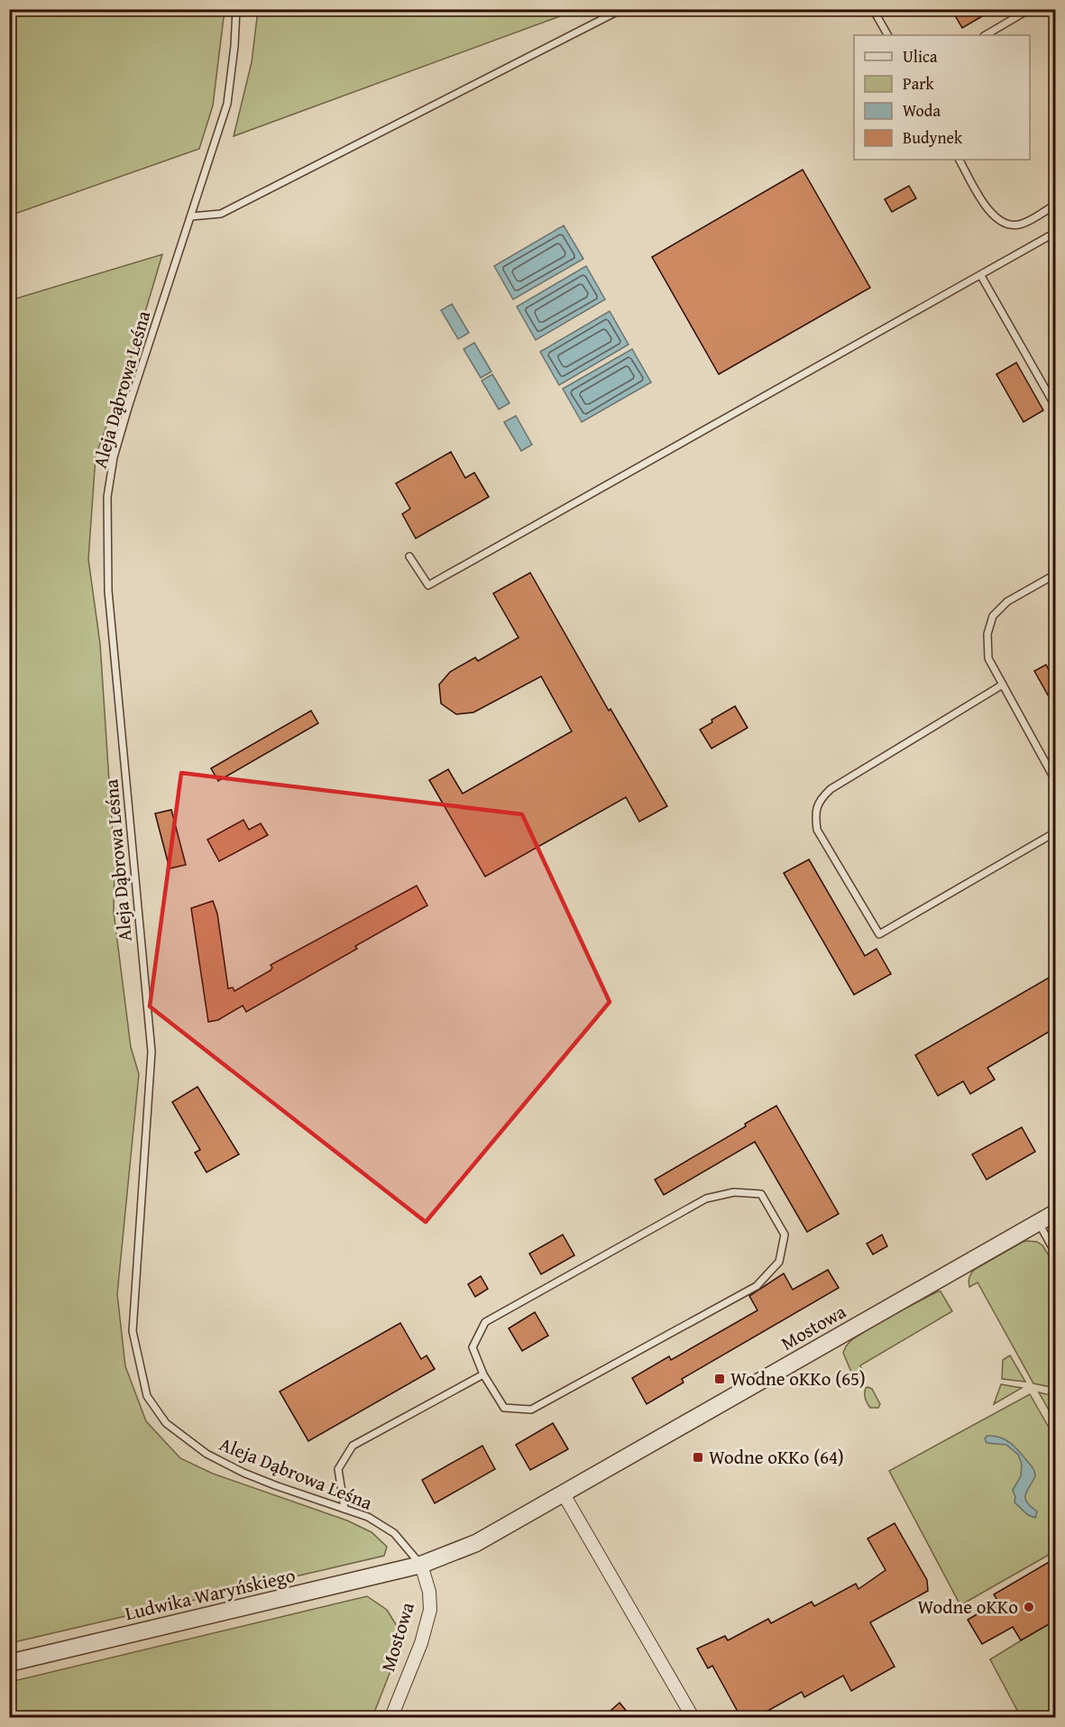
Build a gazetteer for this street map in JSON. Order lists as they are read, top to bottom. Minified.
{"streets":{"street":["Mostowa","Ludwika Waryńskiego"],"lane":["Aleja Dąbrowa Leśna"]},"crossings":[["Aleja Dąbrowa Leśna","Mostowa"],["Aleja Dąbrowa Leśna","Ludwika Waryńskiego"],["Mostowa","Ludwika Waryńskiego"]],"places":{"transit":["Wodne oKKo (65)","Wodne oKKo (64)"],"other":["Wodne oKKo"]},"legend":["Ulica","Park","Woda","Budynek"]}
